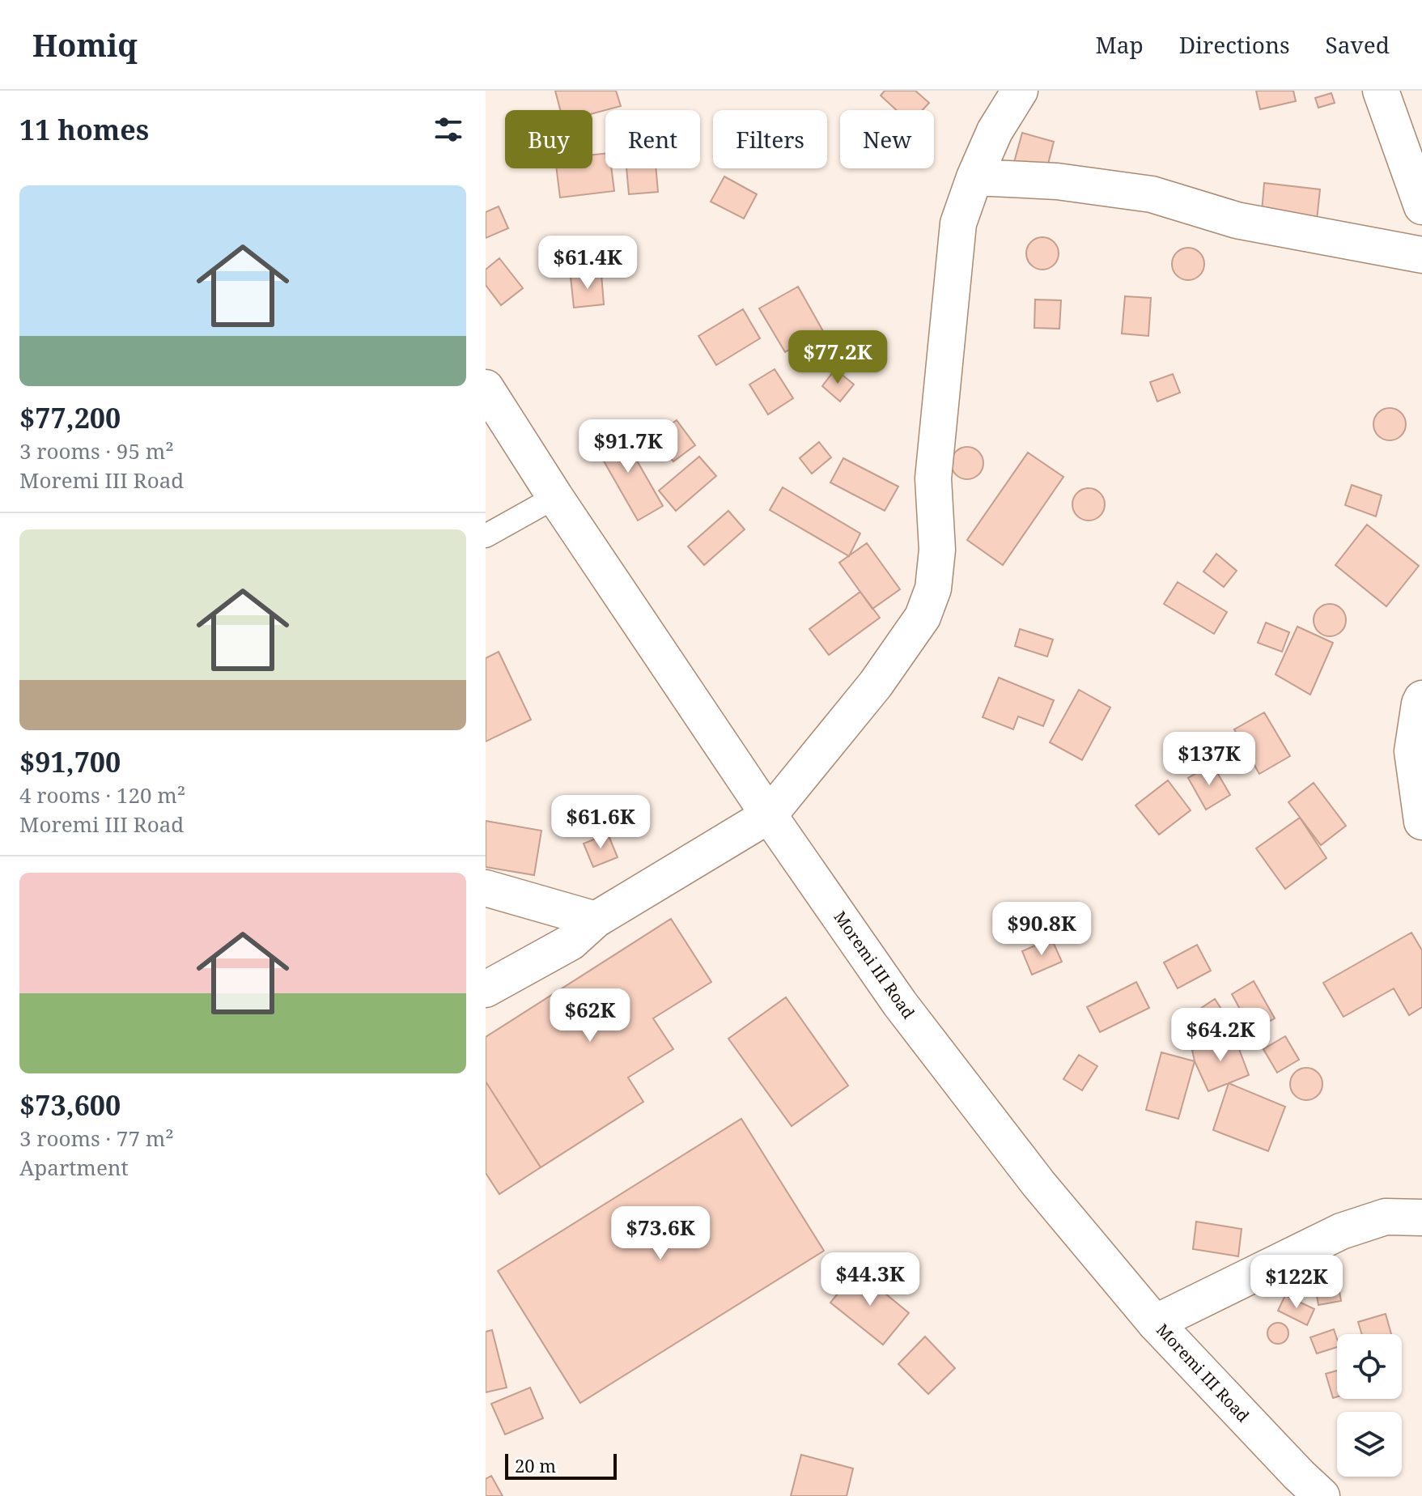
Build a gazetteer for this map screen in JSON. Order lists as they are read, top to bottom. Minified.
{"streets":{"street":["Moremi III Road"]},"scale_bar":"20 m","page":{"header":"Homiq","nav":["Map","Directions","Saved"],"heading":"11 homes","chip":["Buy","Rent","Filters","New"],"list":[{"name":"$77,200","note":"3 rooms · 95 m² · Moremi III Road"},{"name":"$91,700","note":"4 rooms · 120 m² · Moremi III Road"},{"name":"$73,600","note":"3 rooms · 77 m² · Apartment"}],"price":["$61.4K","$77.2K","$91.7K","$137K","$61.6K","$90.8K","$62K","$64.2K","$73.6K","$44.3K","$122K"],"scale":"20 m"}}
